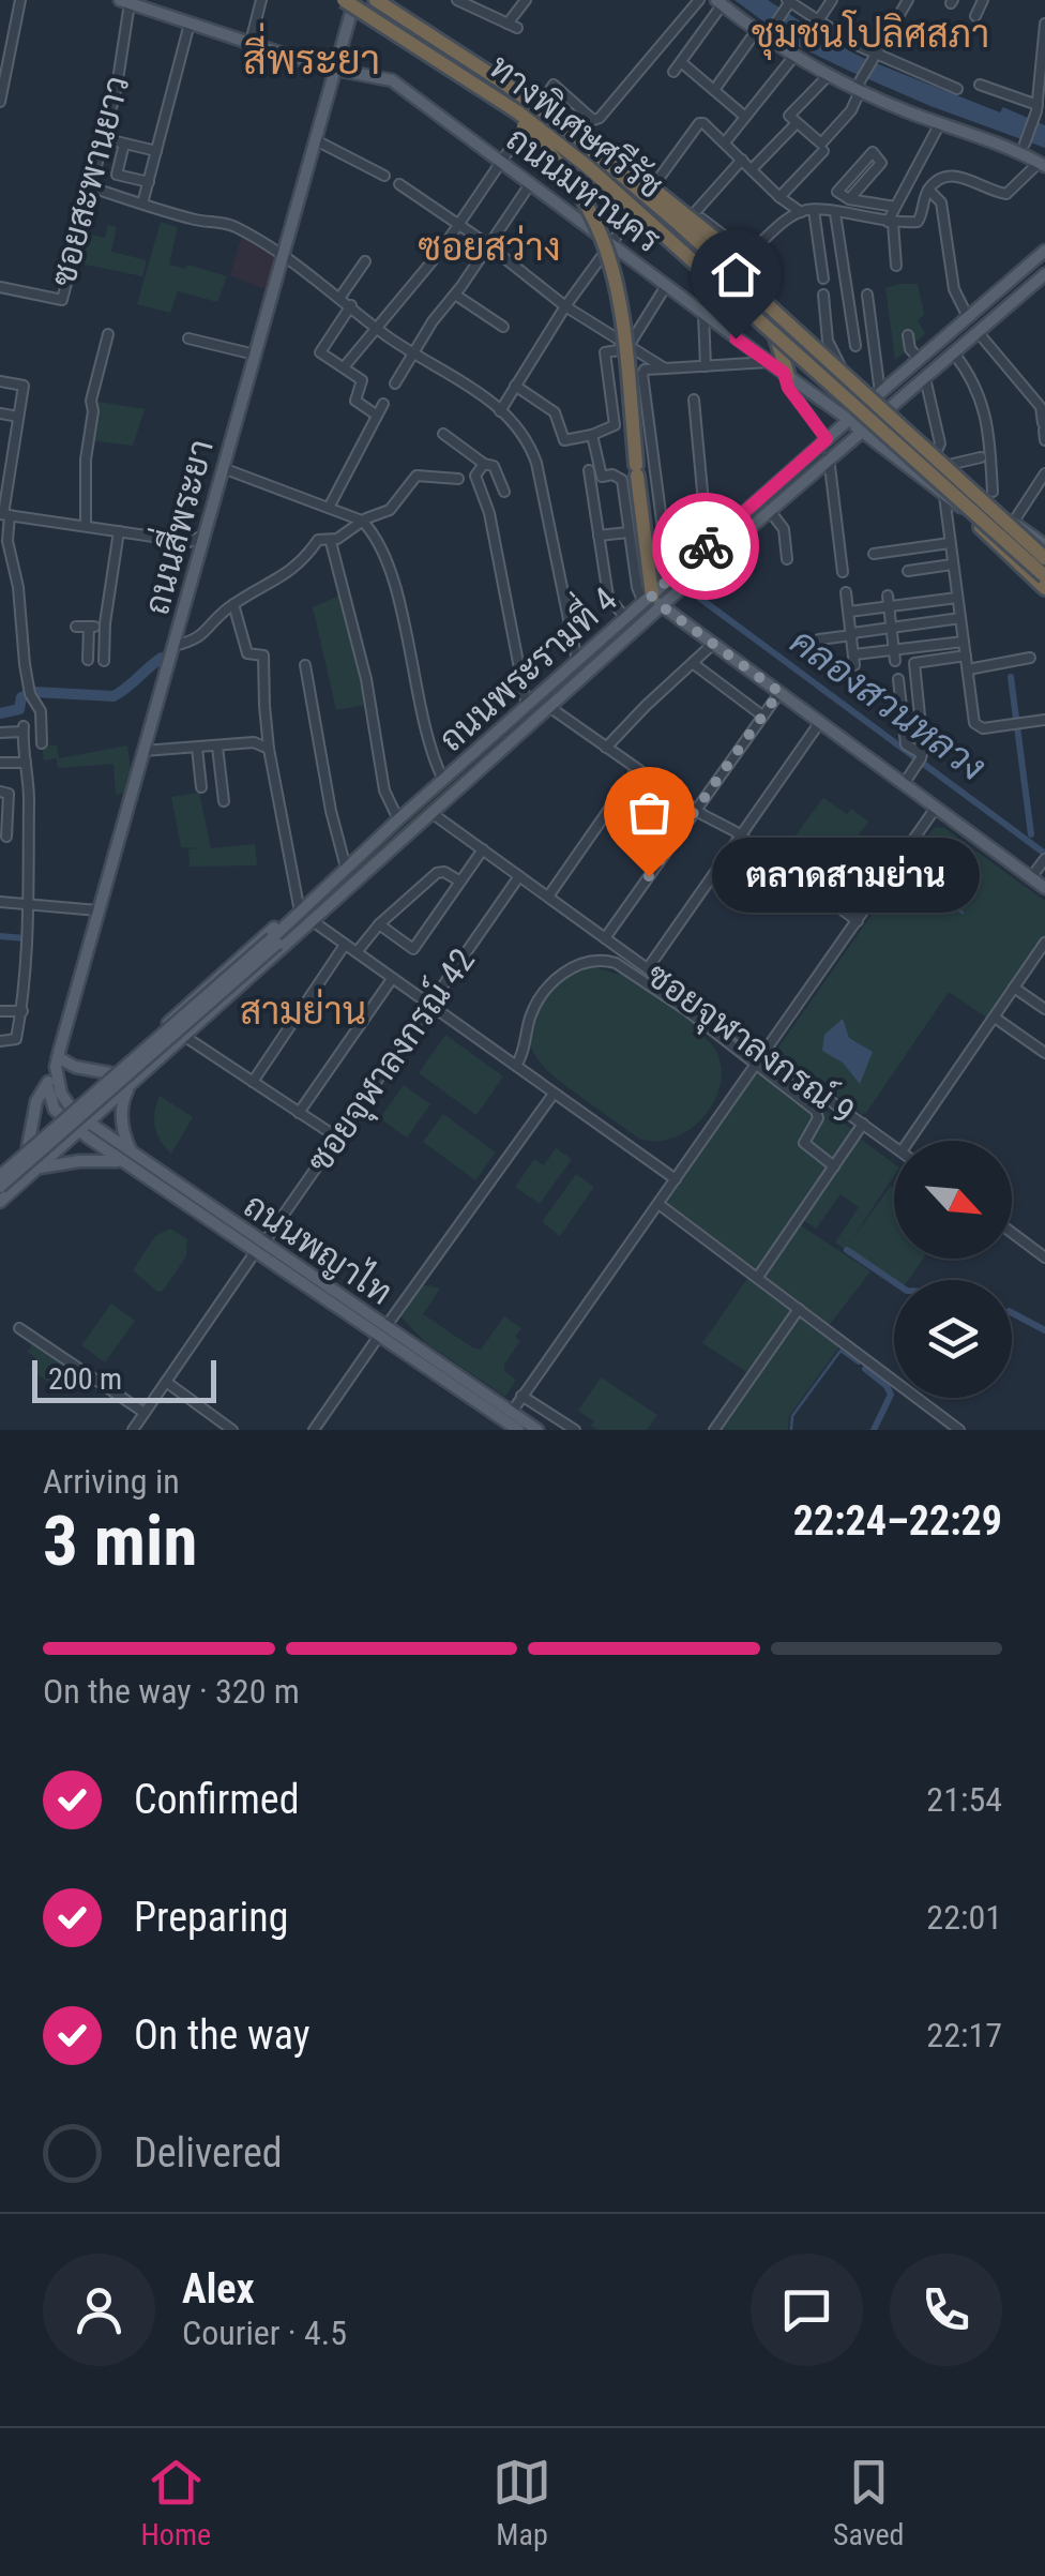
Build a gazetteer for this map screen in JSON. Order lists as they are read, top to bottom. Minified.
{"streets":{"highway":["ทางพิเศษศรีรัช"],"main road":["ถนนมหานคร","ถนนสี่พระยา","ถนนพระรามที่ 4","ถนนพญาไท"],"street":["ซอยสะพานยาว","ซอยจุฬาลงกรณ์ 9","ซอยจุฬาลงกรณ์ 42"]},"crossings":[["ถนนมหานคร","ถนนสี่พระยา"],["ถนนมหานคร","ถนนพระรามที่ 4"],["ถนนสี่พระยา","ถนนพระรามที่ 4"],["ถนนพระรามที่ 4","ซอยจุฬาลงกรณ์ 9"],["ถนนพระรามที่ 4","ถนนพญาไท"],["ซอยจุฬาลงกรณ์ 9","ซอยจุฬาลงกรณ์ 42"],["ซอยจุฬาลงกรณ์ 42","ถนนพญาไท"]],"districts":["ชุมชนโปลิศสภา","สี่พระยา","ซอยสว่าง","สามย่าน"],"water":["คลองสวนหลวง"],"places":["ตลาดสามย่าน"],"scale_bar":"200 m","north":"bottom right","page":{"bubble":"ตลาดสามย่าน","scale":"200 m","heading":["3 min","Arriving in","22:24–22:29"],"panel":["Alex","Courier · 4.5"],"bar":"On the way · 320 m","list":[["Confirmed","21:54"],["Preparing","22:01"],["On the way","22:17"],"Delivered"],"tabs":["Home","Map","Saved"]}}
